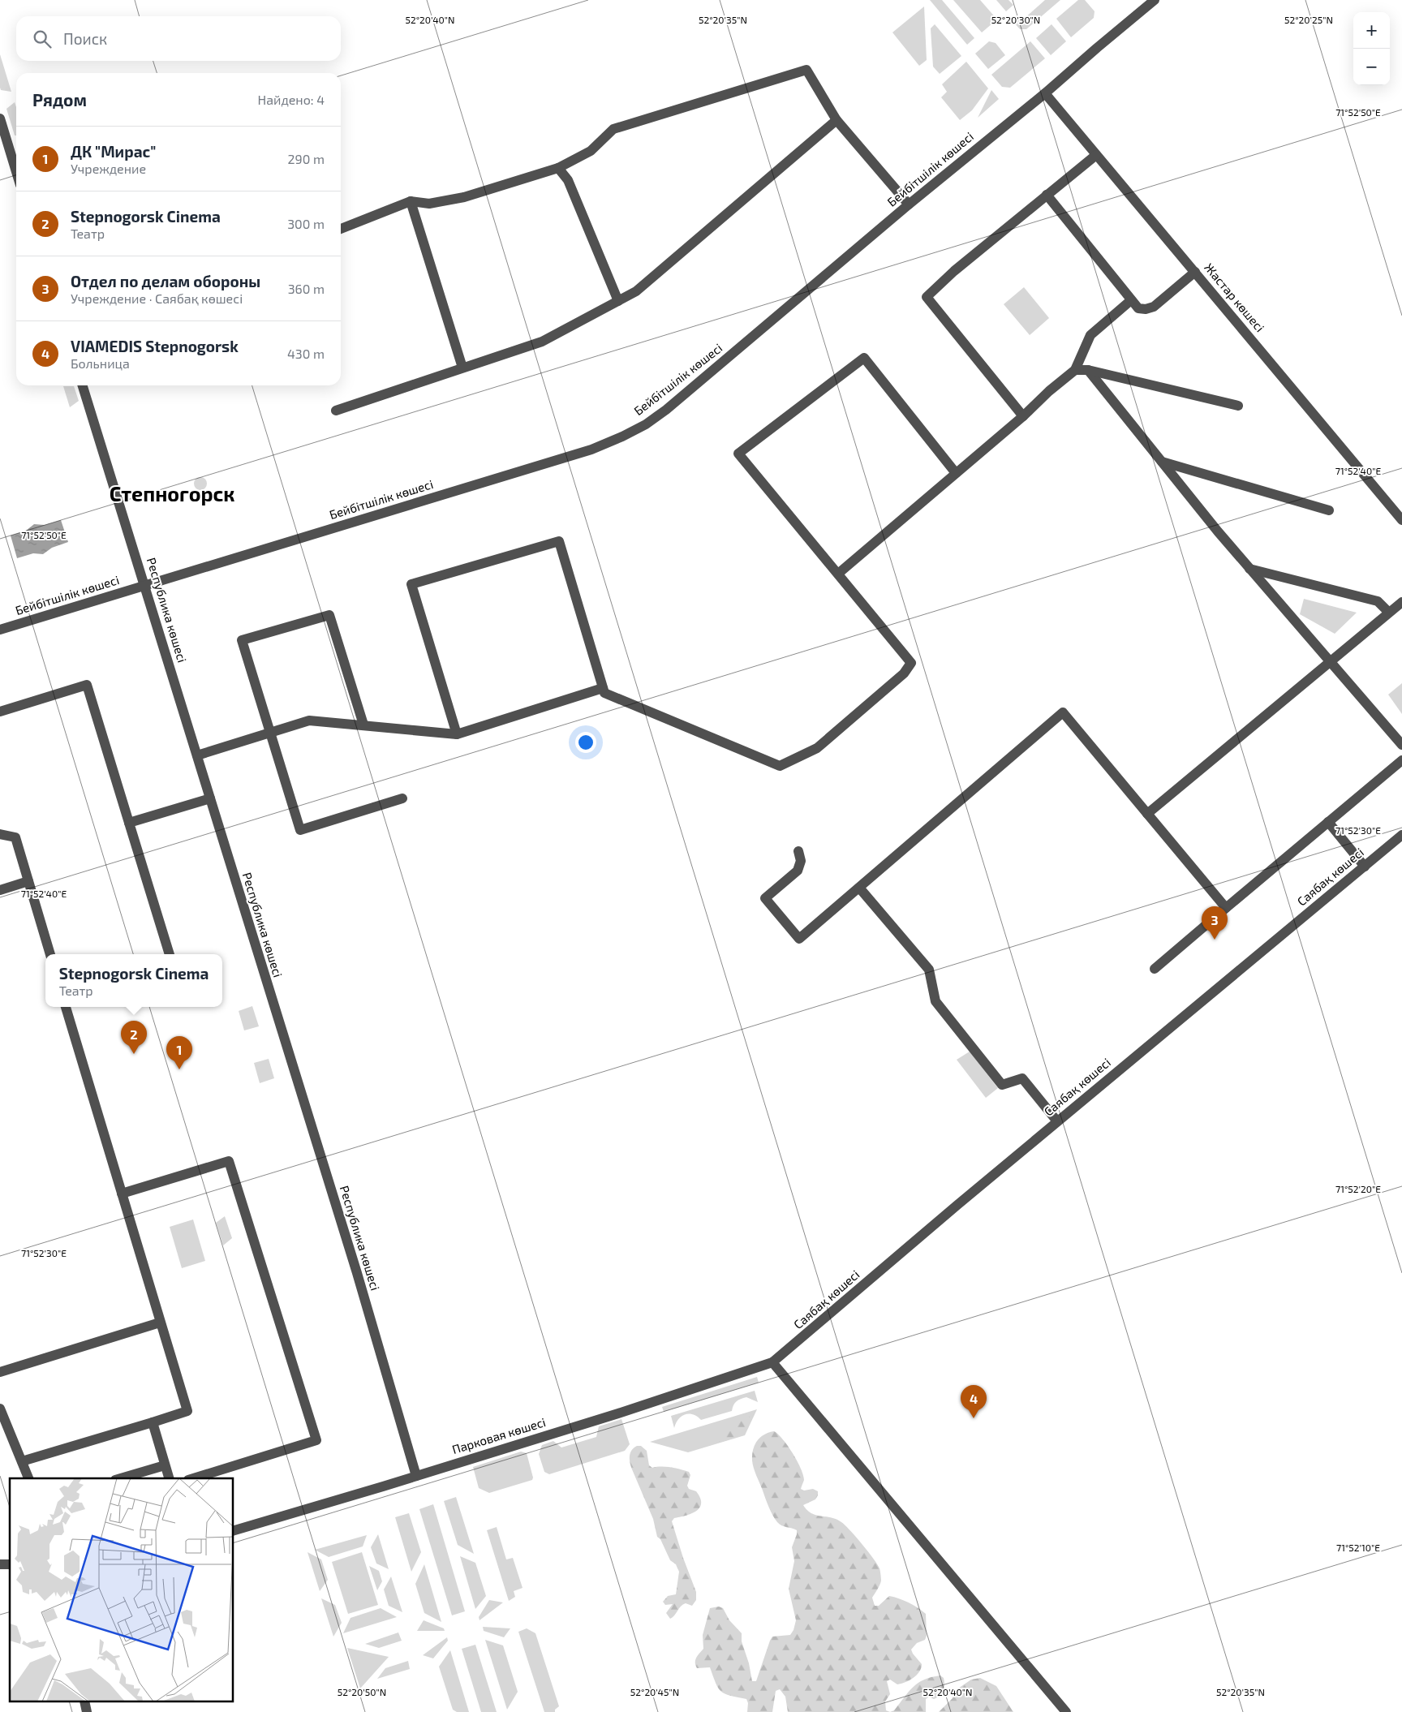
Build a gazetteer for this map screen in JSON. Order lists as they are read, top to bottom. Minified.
{"streets":{"street":["Бейбітшілік көшесі","Жастар көшесі","Республика көшесі","Саябақ көшесі","Парковая көшесі"]},"crossings":[["Бейбітшілік көшесі","Жастар көшесі"],["Бейбітшілік көшесі","Республика көшесі"],["Республика көшесі","Парковая көшесі"],["Саябақ көшесі","Парковая көшесі"]],"districts":["Степногорск"],"page":{"map_buttons":["+","−"],"search":"Поиск","heading":["Рядом","Найдено: 4"],"list":[{"mark":"1","name":"ДК \"Мирас\"","note":"Учреждение","value":"290 m"},{"mark":"2","name":"Stepnogorsk Cinema","note":"Театр","value":"300 m"},{"mark":"3","name":"Отдел по делам обороны","note":"Учреждение · Саябақ көшесі","value":"360 m"},{"mark":"4","name":"VIAMEDIS Stepnogorsk","note":"Больница","value":"430 m"}],"pins":["3","2","1","4"],"popup":["Stepnogorsk Cinema","Театр"]},"coordinates":["52°20'40\"N","52°20'35\"N","52°20'30\"N","52°20'25\"N","71°52'50\"E","71°52'40\"E","71°52'30\"E","71°52'20\"E","71°52'10\"E","52°20'50\"N","52°20'45\"N"]}
